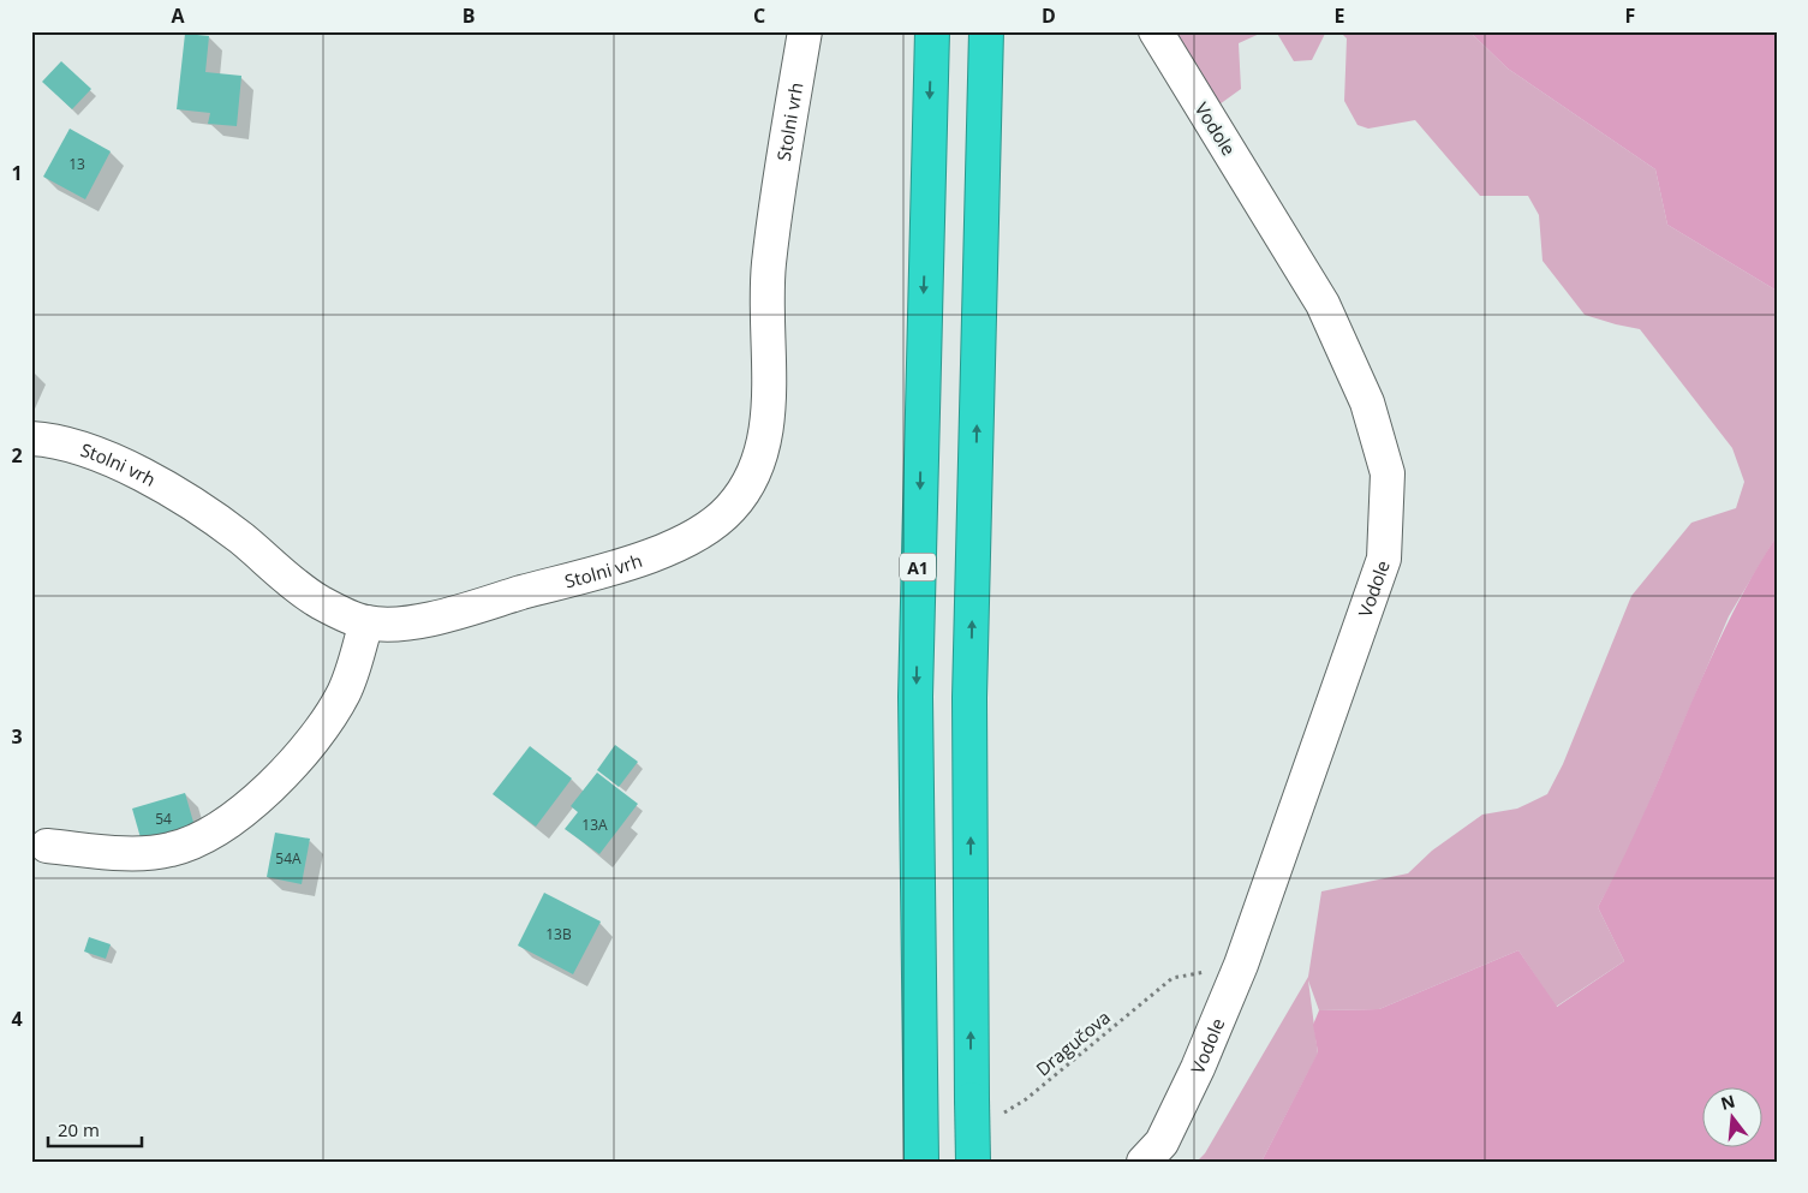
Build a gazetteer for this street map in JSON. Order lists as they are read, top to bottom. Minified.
{"streets":{"highway":["A1"],"street":["Stolni vrh","Vodole"],"path":["Dragučova"]},"crossings":[["Vodole","Dragučova"]],"house_numbers":["13","54","13A","54A","13B"],"scale_bar":"20 m","north":"top","grid":{"columns":["A","B","C","D","E","F"],"rows":["1","2","3","4"]}}
